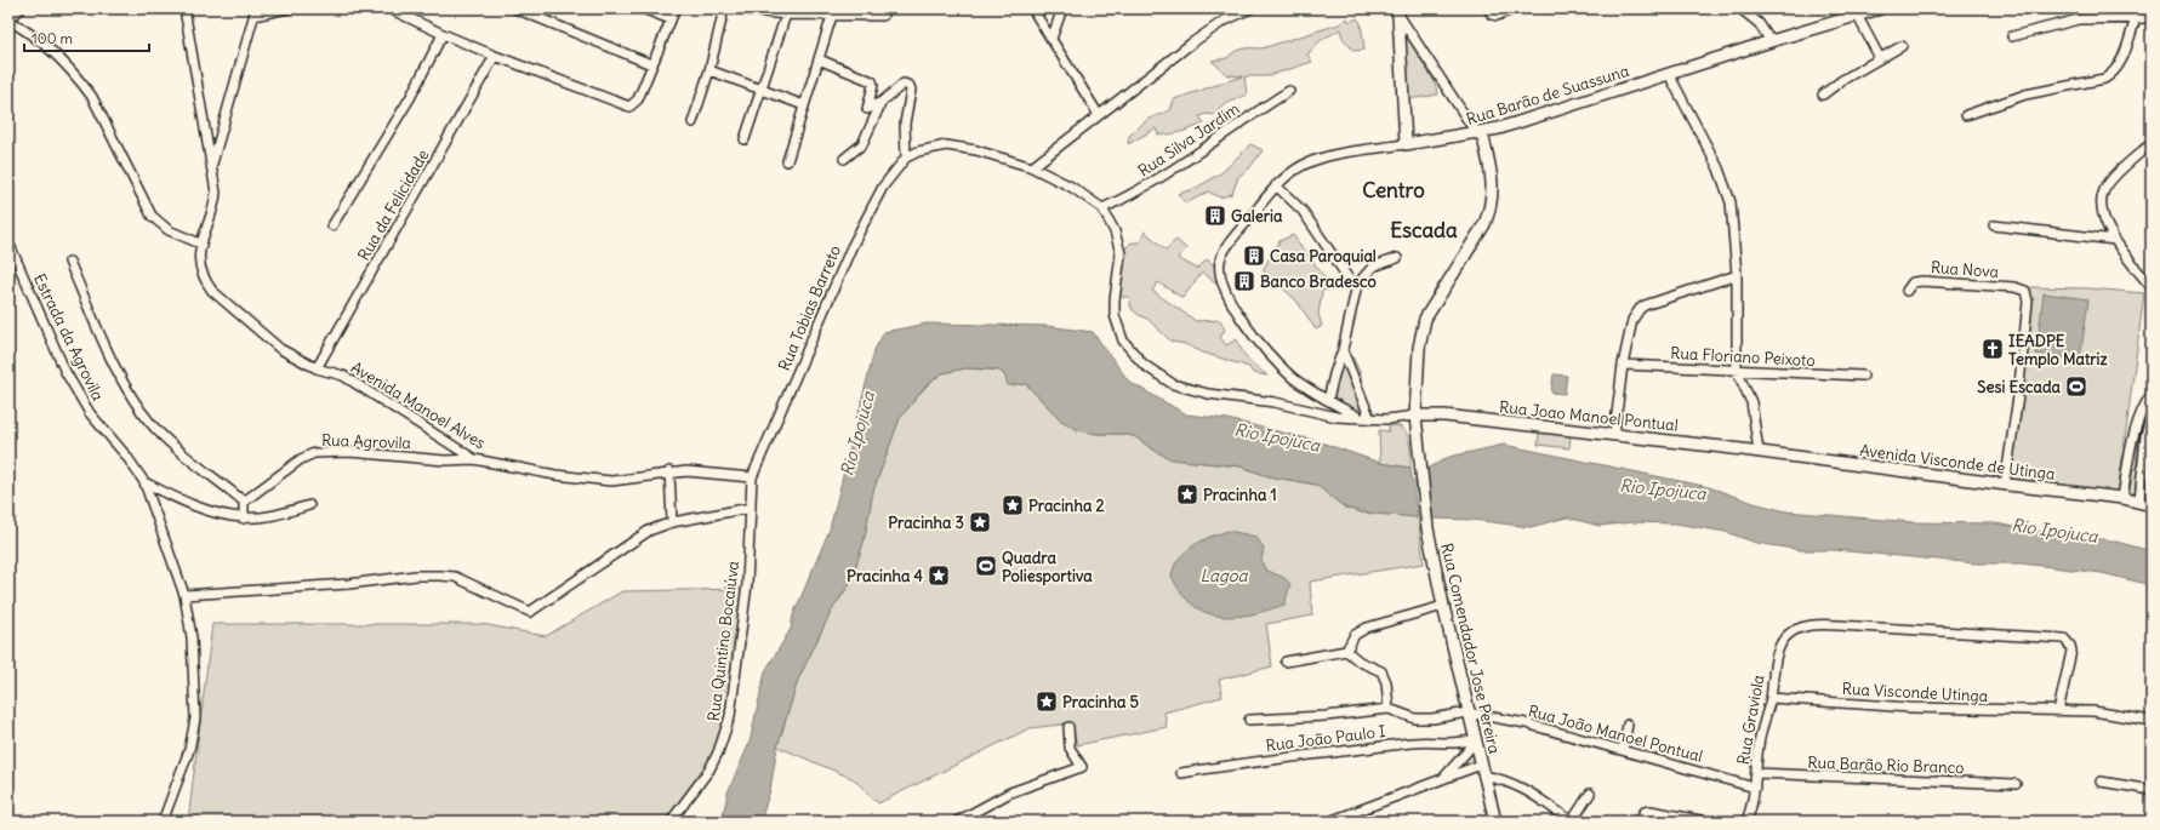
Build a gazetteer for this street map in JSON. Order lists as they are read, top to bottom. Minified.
{"streets":{"street":["Rua Barão de Suassuna","Rua Silva Jardim","Rua da Felicidade","Rua Nova","Rua Tobias Barreto","Estrada da Agrovila","Rua Floriano Peixoto","Avenida Manoel Alves","Rua Joao Manoel Pontual","Rua Agrovila","Avenida Visconde de Utinga","Rua Quintino Bocaiúva","Rua Comendador Jose Pereira","Rua Visconde Utinga","Rua Graviola","Rua João Manoel Pontual","Rua João Paulo I","Rua Barão Rio Branco"]},"crossings":[["Rua Barão de Suassuna","Rua Comendador Jose Pereira"],["Rua da Felicidade","Avenida Manoel Alves"],["Rua Nova","Avenida Visconde de Utinga"],["Rua Tobias Barreto","Avenida Manoel Alves"],["Rua Tobias Barreto","Rua Quintino Bocaiúva"],["Avenida Manoel Alves","Rua Agrovila"],["Avenida Manoel Alves","Rua Quintino Bocaiúva"],["Rua Joao Manoel Pontual","Avenida Visconde de Utinga"],["Rua Joao Manoel Pontual","Rua Comendador Jose Pereira"],["Rua Comendador Jose Pereira","Rua João Manoel Pontual"],["Rua Comendador Jose Pereira","Rua João Paulo I"],["Rua Visconde Utinga","Rua Graviola"],["Rua Graviola","Rua João Manoel Pontual"],["Rua Graviola","Rua Barão Rio Branco"]],"districts":["Centro","Escada"],"water":["Rio Ipojuca","Lagoa"],"places":{"building":["Galeria","Casa Paroquial","Banco Bradesco"],"church":["IEADPE Templo Matriz"],"sports":["Sesi Escada","Quadra Poliesportiva"],"place":["Pracinha 1","Pracinha 2","Pracinha 3","Pracinha 4","Pracinha 5"]},"scale_bar":"100 m"}
